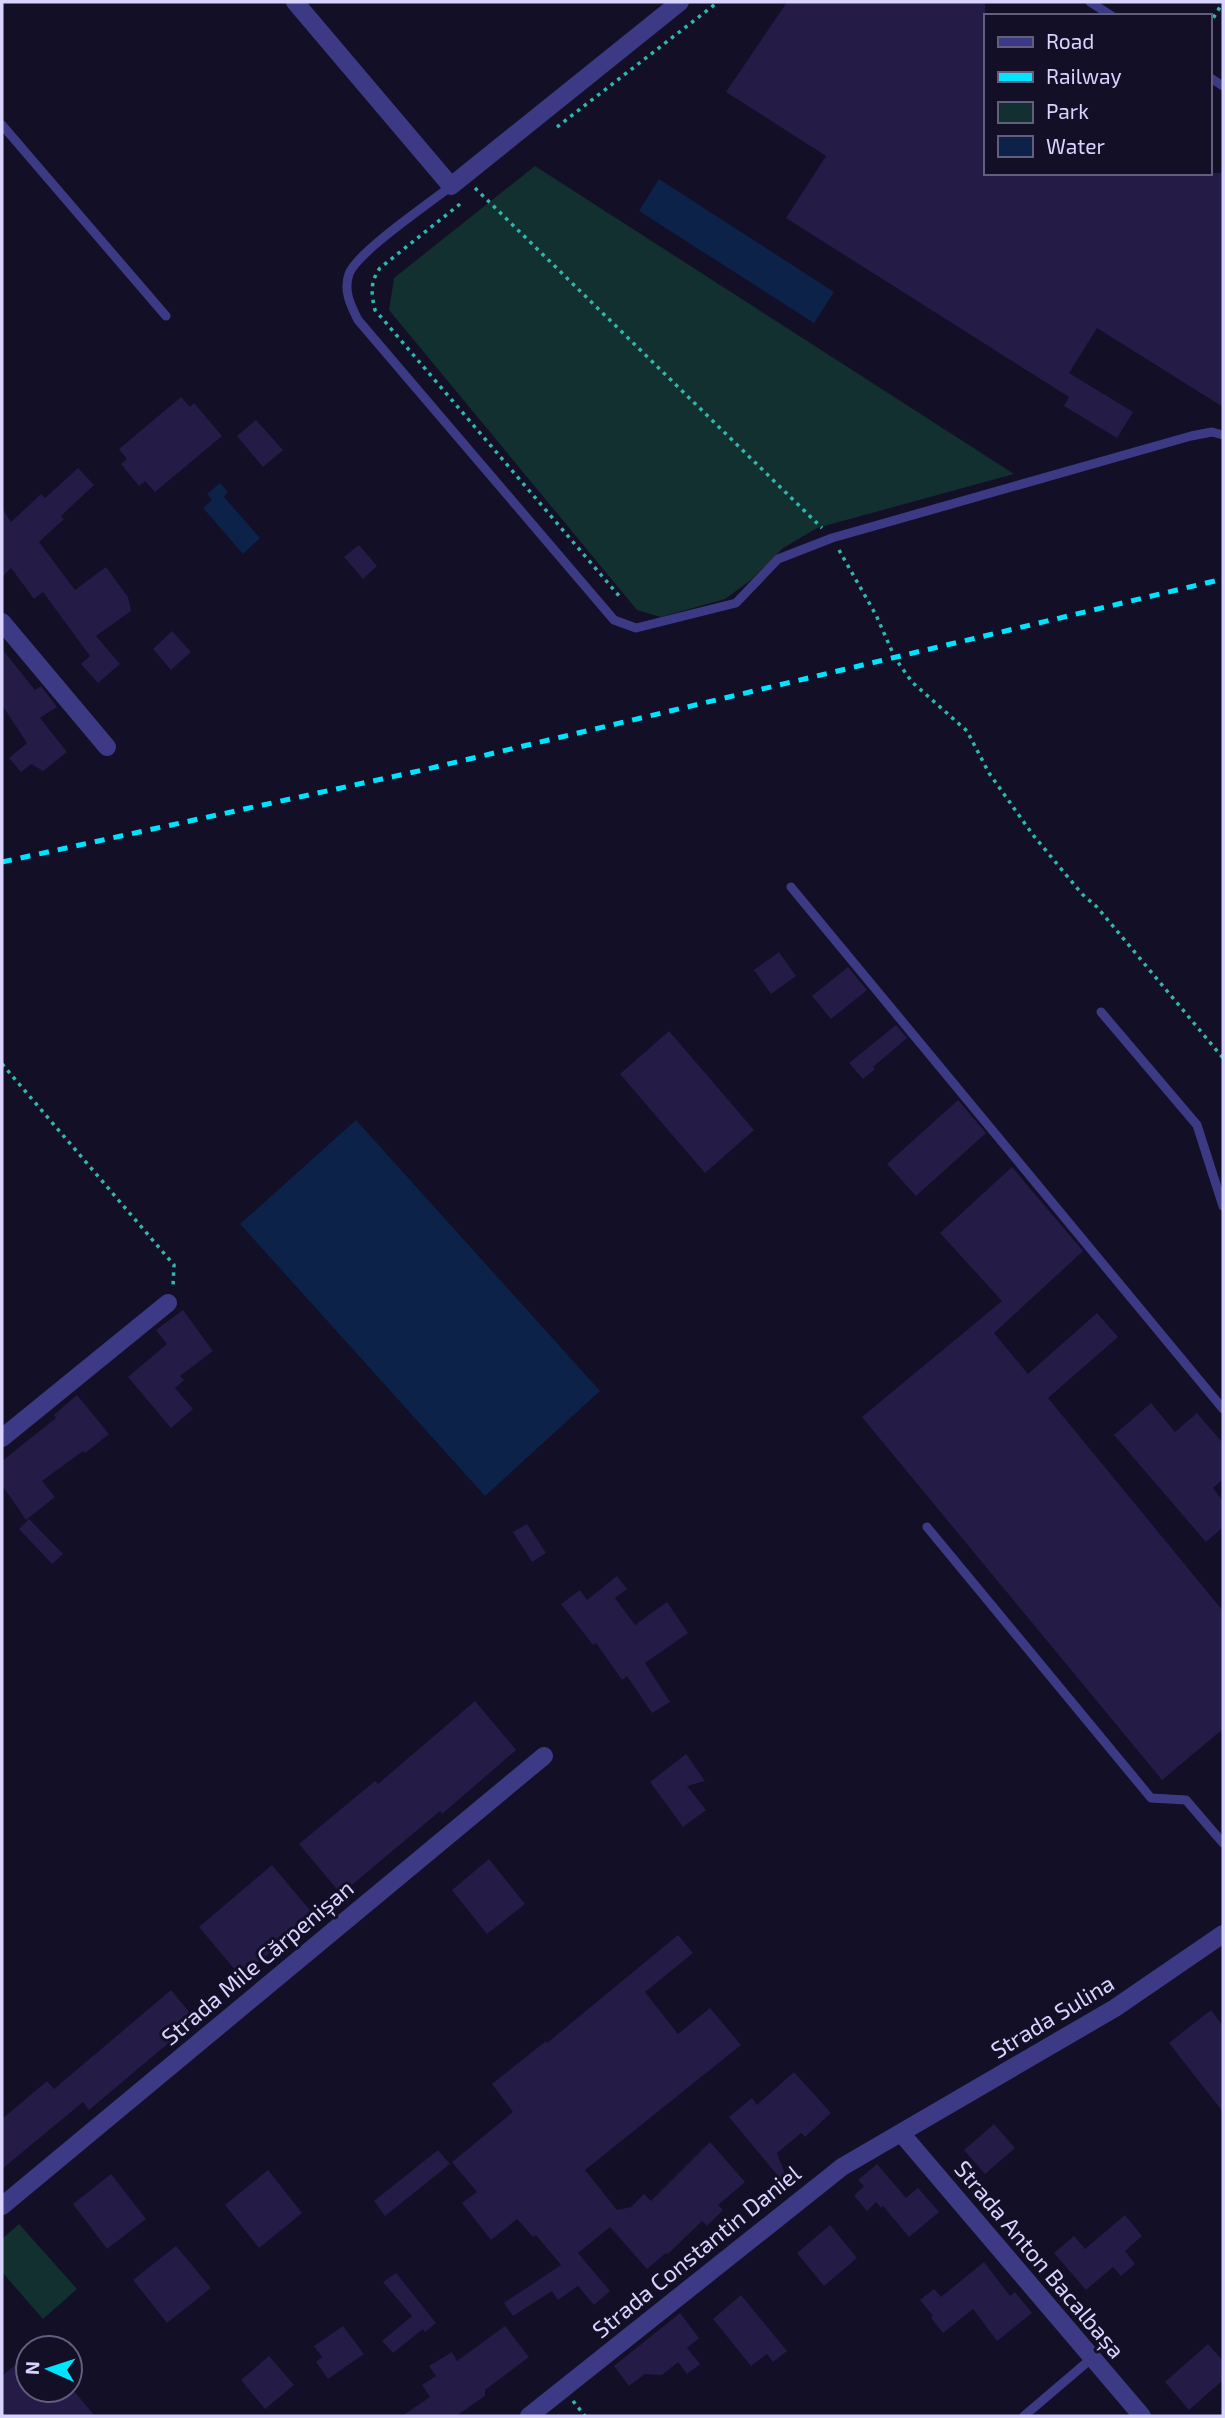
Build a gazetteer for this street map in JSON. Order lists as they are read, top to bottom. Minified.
{"streets":{"street":["Strada Mile Cărpenișan","Strada Sulina","Strada Constantin Daniel","Strada Anton Bacalbașa"]},"crossings":[["Strada Sulina","Strada Constantin Daniel"],["Strada Sulina","Strada Anton Bacalbașa"],["Strada Constantin Daniel","Strada Anton Bacalbașa"]],"legend":["Road","Railway","Park","Water"],"north":"left"}
